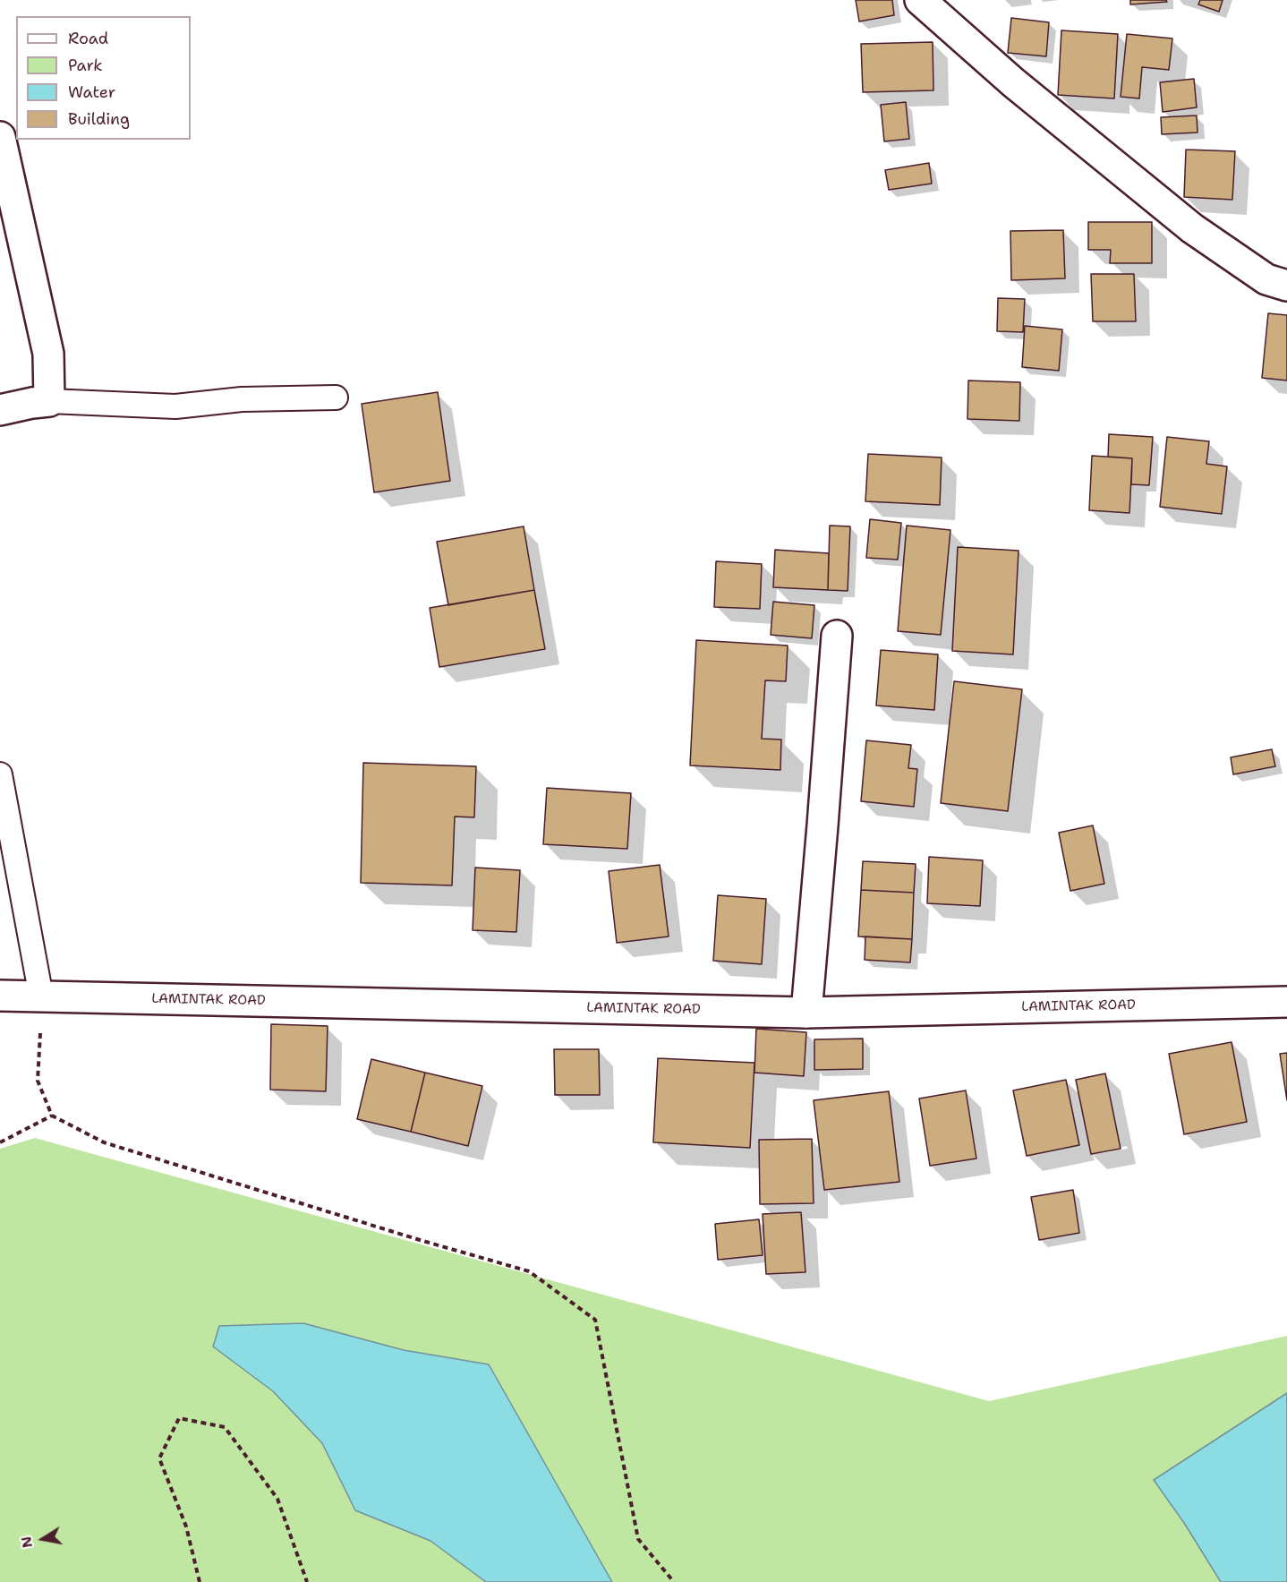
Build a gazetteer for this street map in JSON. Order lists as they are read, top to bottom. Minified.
{"streets":{"main road":["LAMINTAK ROAD"]},"legend":["Road","Park","Water","Building"],"north":"left"}
